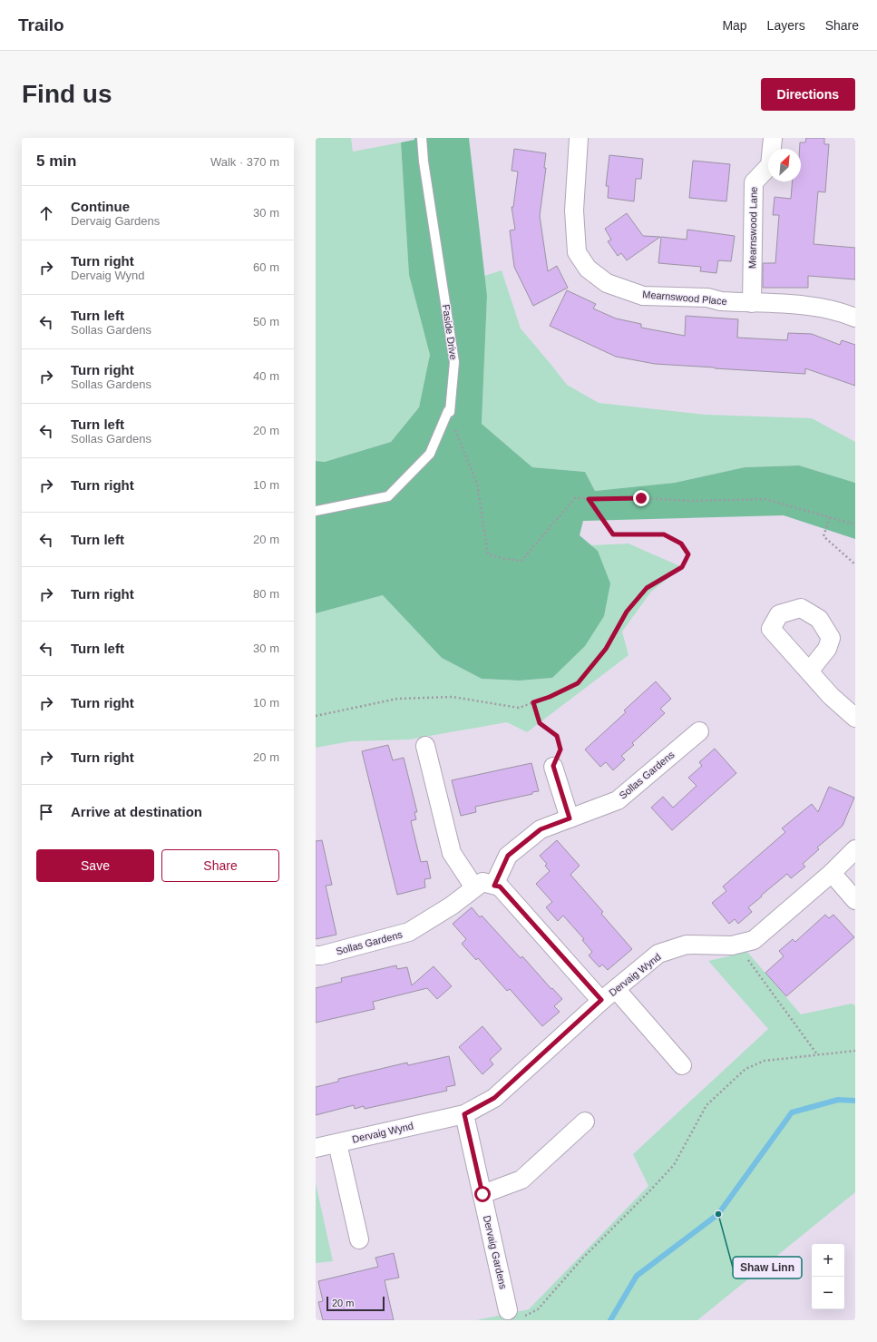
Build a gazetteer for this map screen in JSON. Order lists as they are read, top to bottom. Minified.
{"streets":{"street":["Mearnswood Lane","Mearnswood Place","Sollas Gardens","Dervaig Wynd","Dervaig Gardens"],"lane":["Faside Drive"]},"crossings":[["Mearnswood Lane","Mearnswood Place"],["Dervaig Wynd","Dervaig Gardens"]],"places":["Shaw Linn"],"scale_bar":"20 m","north":"top right","page":{"header":"Trailo","nav":["Map","Layers","Share"],"buttons":["Directions",["Save","Share"]],"title":"Find us","heading":["5 min","Walk · 370 m"],"list":[["Continue","Dervaig Gardens","30 m"],["Turn right","Dervaig Wynd","60 m"],["Turn left","Sollas Gardens","50 m"],["Turn right","Sollas Gardens","40 m"],["Turn left","Sollas Gardens","20 m"],["Turn right","10 m"],["Turn left","20 m"],["Turn right","80 m"],["Turn left","30 m"],["Turn right","10 m"],["Turn right","20 m"],"Arrive at destination"],"map_buttons":["+","−"],"scale":"20 m"}}
